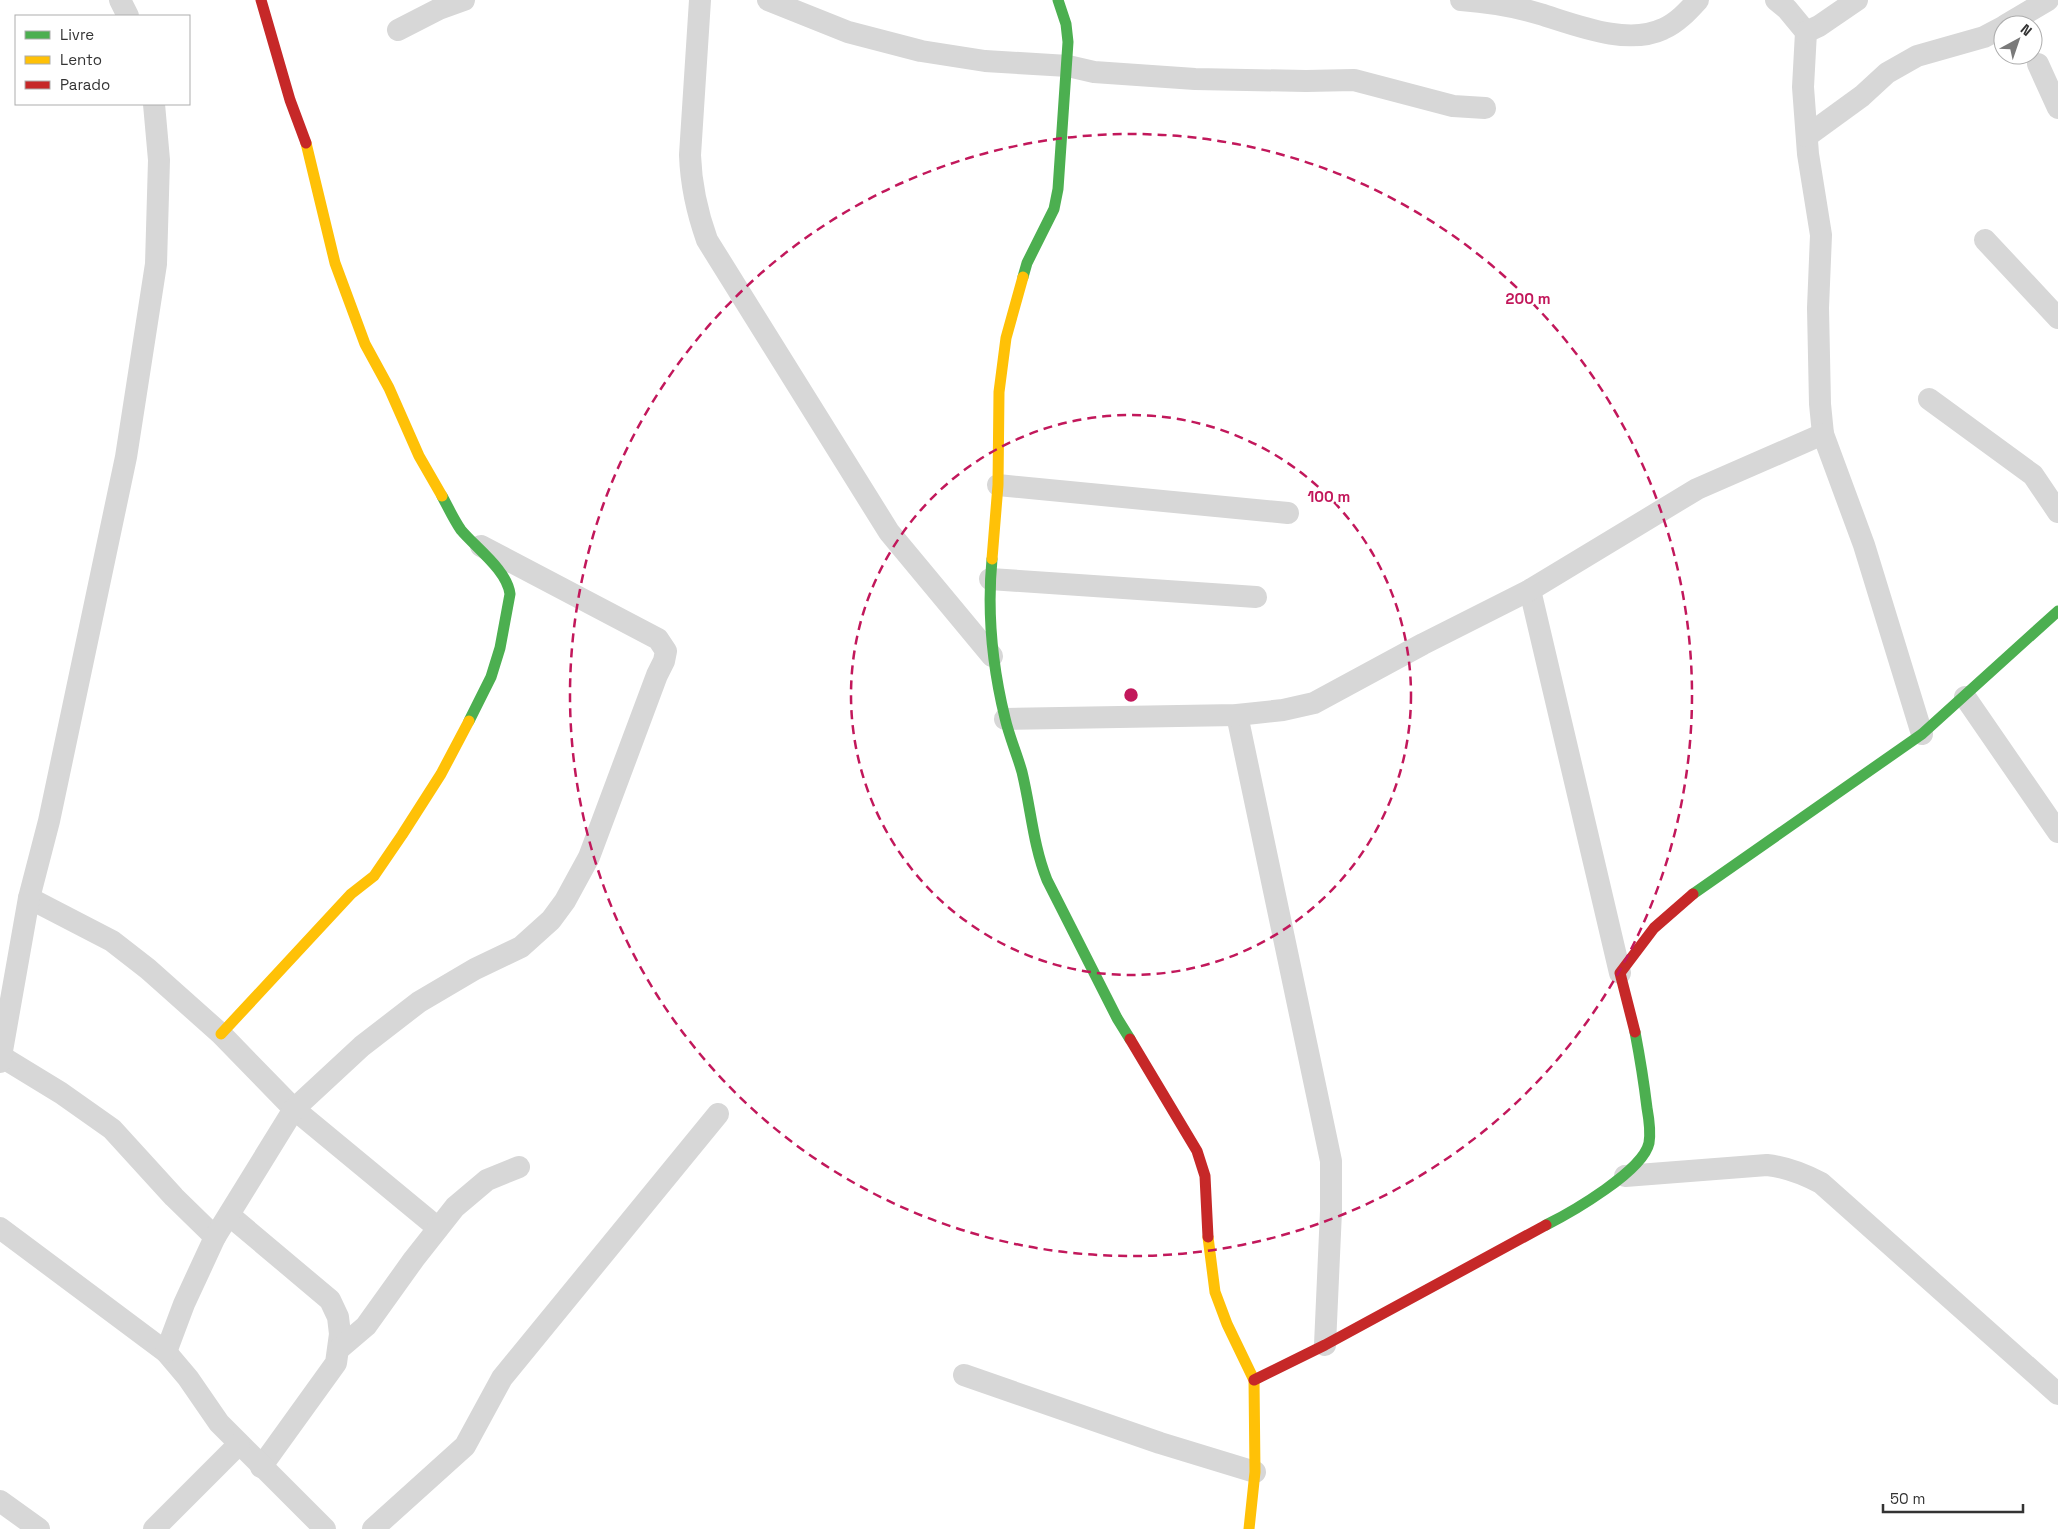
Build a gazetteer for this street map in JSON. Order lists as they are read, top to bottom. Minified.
{"legend":["Livre","Lento","Parado"],"scale_bar":"50 m","north":"top right","rings":["200 m","100 m"]}
